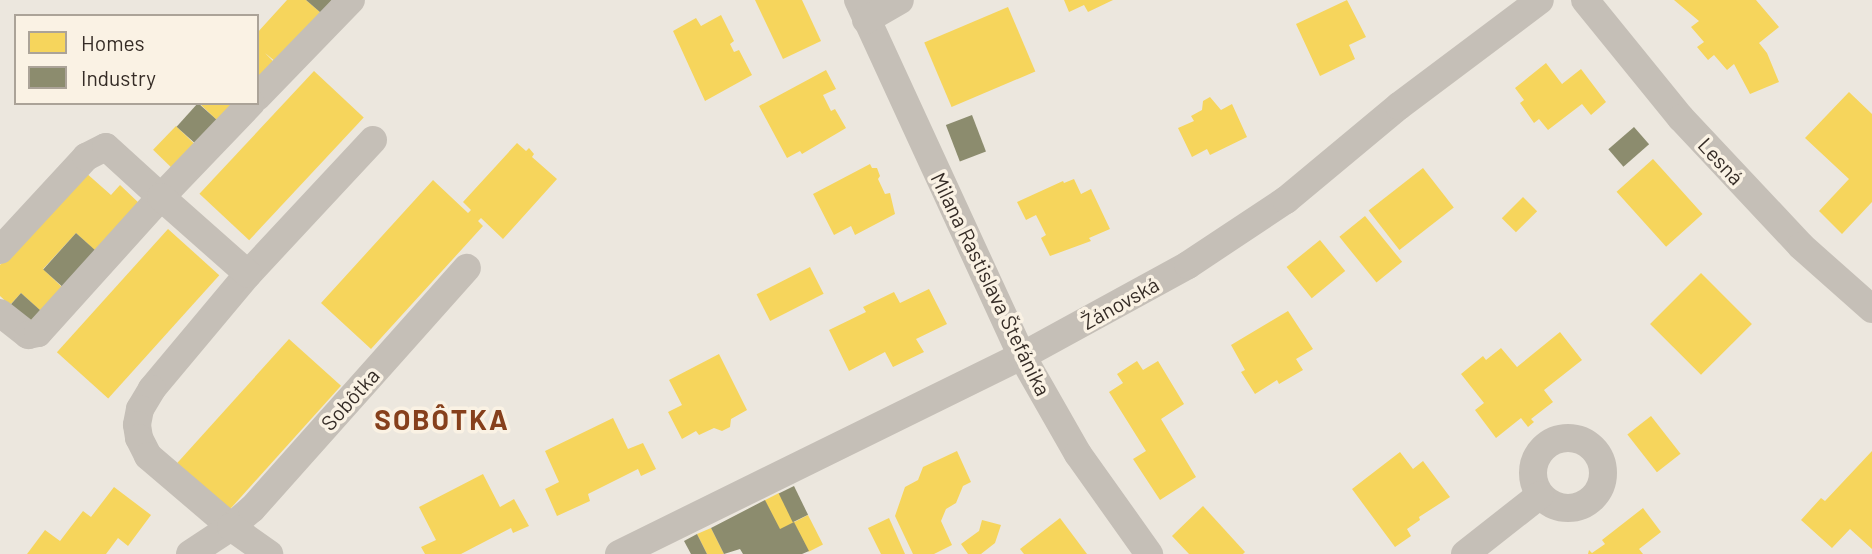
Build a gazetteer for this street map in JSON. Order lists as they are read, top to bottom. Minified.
{"streets":{"street":["Lesná","Milana Rastislava Štefánika","Žánovská","Sobôtka"]},"crossings":[["Milana Rastislava Štefánika","Žánovská"]],"districts":["SOBÔTKA"],"legend":["Homes","Industry"]}
